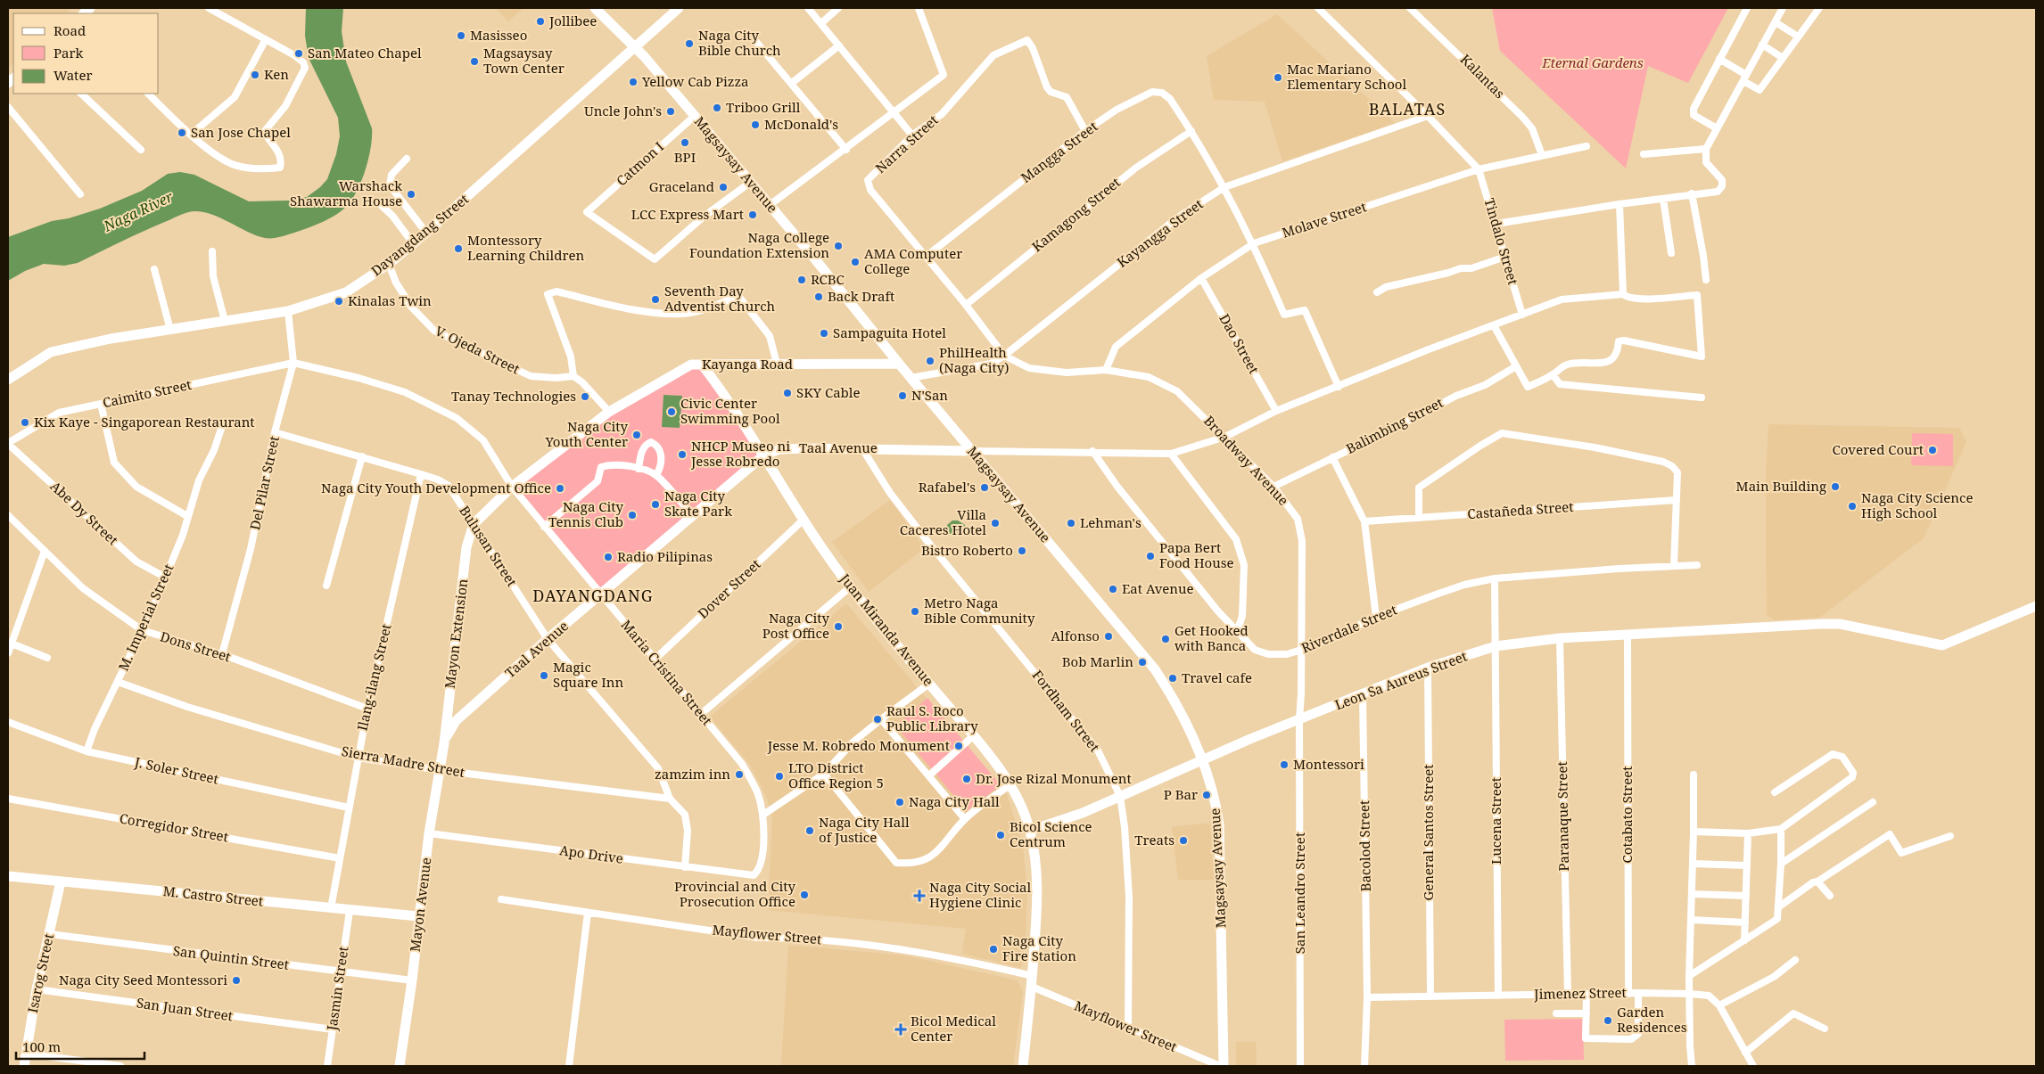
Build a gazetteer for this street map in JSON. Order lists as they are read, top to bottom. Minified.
{"streets":{"street":["Kalantas","Narra Street","Mangga Street","Catmon I","Magsaysay Avenue","Kamagong Street","Molave Street","Kayangga Street","Dayangdang Street","Tindalo Street","Dao Street","V. Ojeda Street","Kayanga Road","Caimito Street","Balimbing Street","Taal Avenue","Broadway Avenue","Del Pilar Street","Castañeda Street","Abe Dy Street","Bulusan Street","Dover Street","M. Imperial Street","Riverdale Street","Juan Miranda Avenue","Mayon Extension","Dons Street","Maria Cristina Street","Ilang-ilang Street","Leon Sa Aureus Street","Fordham Street","Sierra Madre Street","J. Soler Street","Cotabato Street","Paranaque Street","Lucena Street","Corregidor Street","General Santos Street","Bacolod Street","Apo Drive","San Leandro Street","M. Castro Street","Mayon Avenue","Mayflower Street","San Quintin Street","Isarog Street","Jasmin Street","Jimenez Street","San Juan Street"]},"crossings":[["Kalantas","Molave Street"],["Narra Street","Mangga Street"],["Narra Street","Kamagong Street"],["Narra Street","Kayangga Street"],["Narra Street","Broadway Avenue"],["Mangga Street","Kamagong Street"],["Catmon I","Magsaysay Avenue"],["Magsaysay Avenue","Kayangga Street"],["Magsaysay Avenue","Dayangdang Street"],["Magsaysay Avenue","Kayanga Road"],["Magsaysay Avenue","Taal Avenue"],["Magsaysay Avenue","Leon Sa Aureus Street"],["Molave Street","Tindalo Street"],["Molave Street","Dao Street"],["Molave Street","Broadway Avenue"],["Kayangga Street","Broadway Avenue"],["Dayangdang Street","V. Ojeda Street"],["Dayangdang Street","Del Pilar Street"],["Kayanga Road","Bulusan Street"],["Kayanga Road","Juan Miranda Avenue"],["Kayanga Road","Mayon Extension"],["Kayanga Road","Maria Cristina Street"],["Caimito Street","Del Pilar Street"],["Caimito Street","Abe Dy Street"],["Caimito Street","Maria Cristina Street"],["Balimbing Street","Broadway Avenue"],["Taal Avenue","Bulusan Street"],["Taal Avenue","Juan Miranda Avenue"],["Taal Avenue","Mayon Extension"],["Taal Avenue","Maria Cristina Street"],["Taal Avenue","Fordham Street"],["Taal Avenue","Mayon Avenue"],["Broadway Avenue","Riverdale Street"],["Broadway Avenue","Leon Sa Aureus Street"],["Broadway Avenue","San Leandro Street"],["Del Pilar Street","Bulusan Street"],["Del Pilar Street","Dons Street"],["Del Pilar Street","Maria Cristina Street"],["Abe Dy Street","M. Imperial Street"],["Bulusan Street","Mayon Extension"],["Bulusan Street","Ilang-ilang Street"],["Bulusan Street","Sierra Madre Street"],["Bulusan Street","Apo Drive"],["Dover Street","Juan Miranda Avenue"],["Dover Street","Maria Cristina Street"],["M. Imperial Street","Dons Street"],["M. Imperial Street","Sierra Madre Street"],["M. Imperial Street","J. Soler Street"],["Riverdale Street","Lucena Street"],["Juan Miranda Avenue","Leon Sa Aureus Street"],["Juan Miranda Avenue","Mayflower Street"],["Mayon Extension","Mayon Avenue"],["Dons Street","Ilang-ilang Street"],["Maria Cristina Street","Apo Drive"],["Ilang-ilang Street","Sierra Madre Street"],["Ilang-ilang Street","J. Soler Street"],["Ilang-ilang Street","Corregidor Street"],["Ilang-ilang Street","M. Castro Street"],["Leon Sa Aureus Street","Fordham Street"],["Leon Sa Aureus Street","Cotabato Street"],["Leon Sa Aureus Street","Paranaque Street"],["Leon Sa Aureus Street","Lucena Street"],["Leon Sa Aureus Street","General Santos Street"],["Leon Sa Aureus Street","Bacolod Street"],["Leon Sa Aureus Street","San Leandro Street"],["Fordham Street","Mayflower Street"],["Sierra Madre Street","Mayon Avenue"],["Cotabato Street","Jimenez Street"],["Paranaque Street","Jimenez Street"],["Lucena Street","Jimenez Street"],["General Santos Street","Jimenez Street"],["Bacolod Street","Jimenez Street"],["Apo Drive","Mayon Avenue"],["M. Castro Street","Mayon Avenue"],["M. Castro Street","Isarog Street"],["M. Castro Street","Jasmin Street"],["Mayon Avenue","San Quintin Street"],["San Quintin Street","Isarog Street"],["San Quintin Street","Jasmin Street"],["Isarog Street","San Juan Street"],["Jasmin Street","San Juan Street"]],"districts":["BALATAS","DAYANGDANG"],"water":["Naga River"],"parks":["Eternal Gardens"],"places":{"other":["Jollibee","Masisseo","Naga City Bible Church","San Mateo Chapel","Magsaysay Town Center","Ken","Mac Mariano Elementary School","Yellow Cab Pizza","Triboo Grill","Uncle John's","McDonald's","San Jose Chapel","BPI","Graceland","Warshack Shawarma House","LCC Express Mart","Naga College Foundation Extension","Montessory Learning Children","AMA Computer College","RCBC","Back Draft","Seventh Day Adventist Church","Kinalas Twin","Sampaguita Hotel","PhilHealth (Naga City)","SKY Cable","N'San","Tanay Technologies","Civic Center Swimming Pool","Kix Kaye - Singaporean Restaurant","Naga City Youth Center","Covered Court","NHCP Museo ni Jesse Robredo","Main Building","Rafabel's","Naga City Youth Development Office","Naga City Skate Park","Naga City Science High School","Naga City Tennis Club","Villa Caceres Hotel","Lehman's","Bistro Roberto","Papa Bert Food House","Radio Pilipinas","Eat Avenue","Metro Naga Bible Community","Naga City Post Office","Alfonso","Get Hooked with Banca","Bob Marlin","Magic Square Inn","Travel cafe","Raul S. Roco Public Library","Jesse M. Robredo Monument","Montessori","zamzim inn","LTO District Office Region 5","Dr. Jose Rizal Monument","P Bar","Naga City Hall","Naga City Hall of Justice","Bicol Science Centrum","Treats","Provincial and City Prosecution Office","Naga City Fire Station","Naga City Seed Montessori","Garden Residences"],"health":["Naga City Social Hygiene Clinic","Bicol Medical Center"]},"legend":["Road","Park","Water"],"scale_bar":"100 m"}
